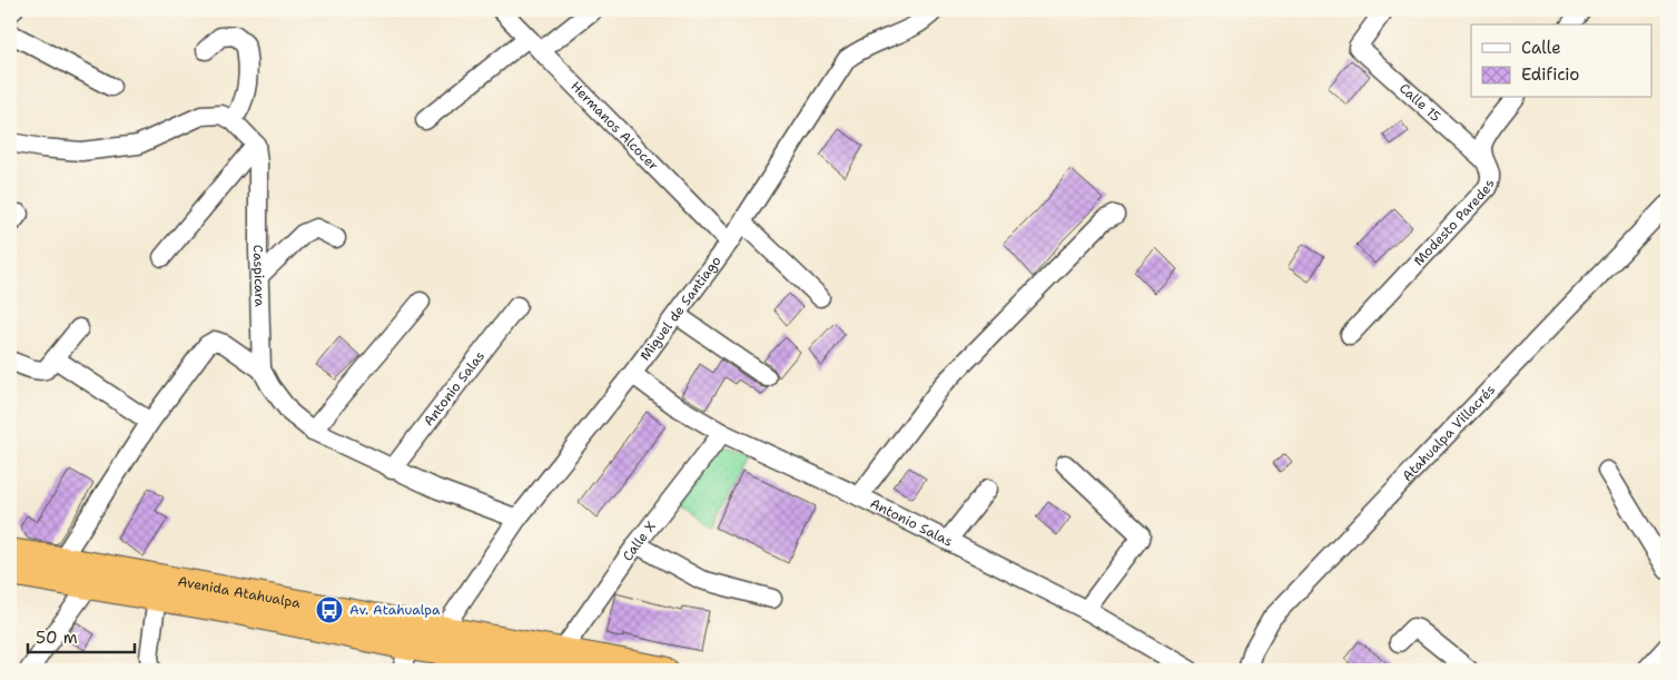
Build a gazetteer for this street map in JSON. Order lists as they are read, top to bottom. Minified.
{"streets":{"highway":["Avenida Atahualpa"],"street":["Calle 15","Hermanos Alcocer","Modesto Paredes","Caspicara","Miguel de Santiago","Antonio Salas","Atahualpa Villacrés","Calle X"]},"crossings":[["Calle 15","Modesto Paredes"],["Hermanos Alcocer","Miguel de Santiago"],["Miguel de Santiago","Antonio Salas"],["Miguel de Santiago","Avenida Atahualpa"],["Antonio Salas","Calle X"],["Calle X","Avenida Atahualpa"]],"places":{"bus stop":["Av. Atahualpa"]},"legend":["Calle","Edificio"],"scale_bar":"50 m"}
